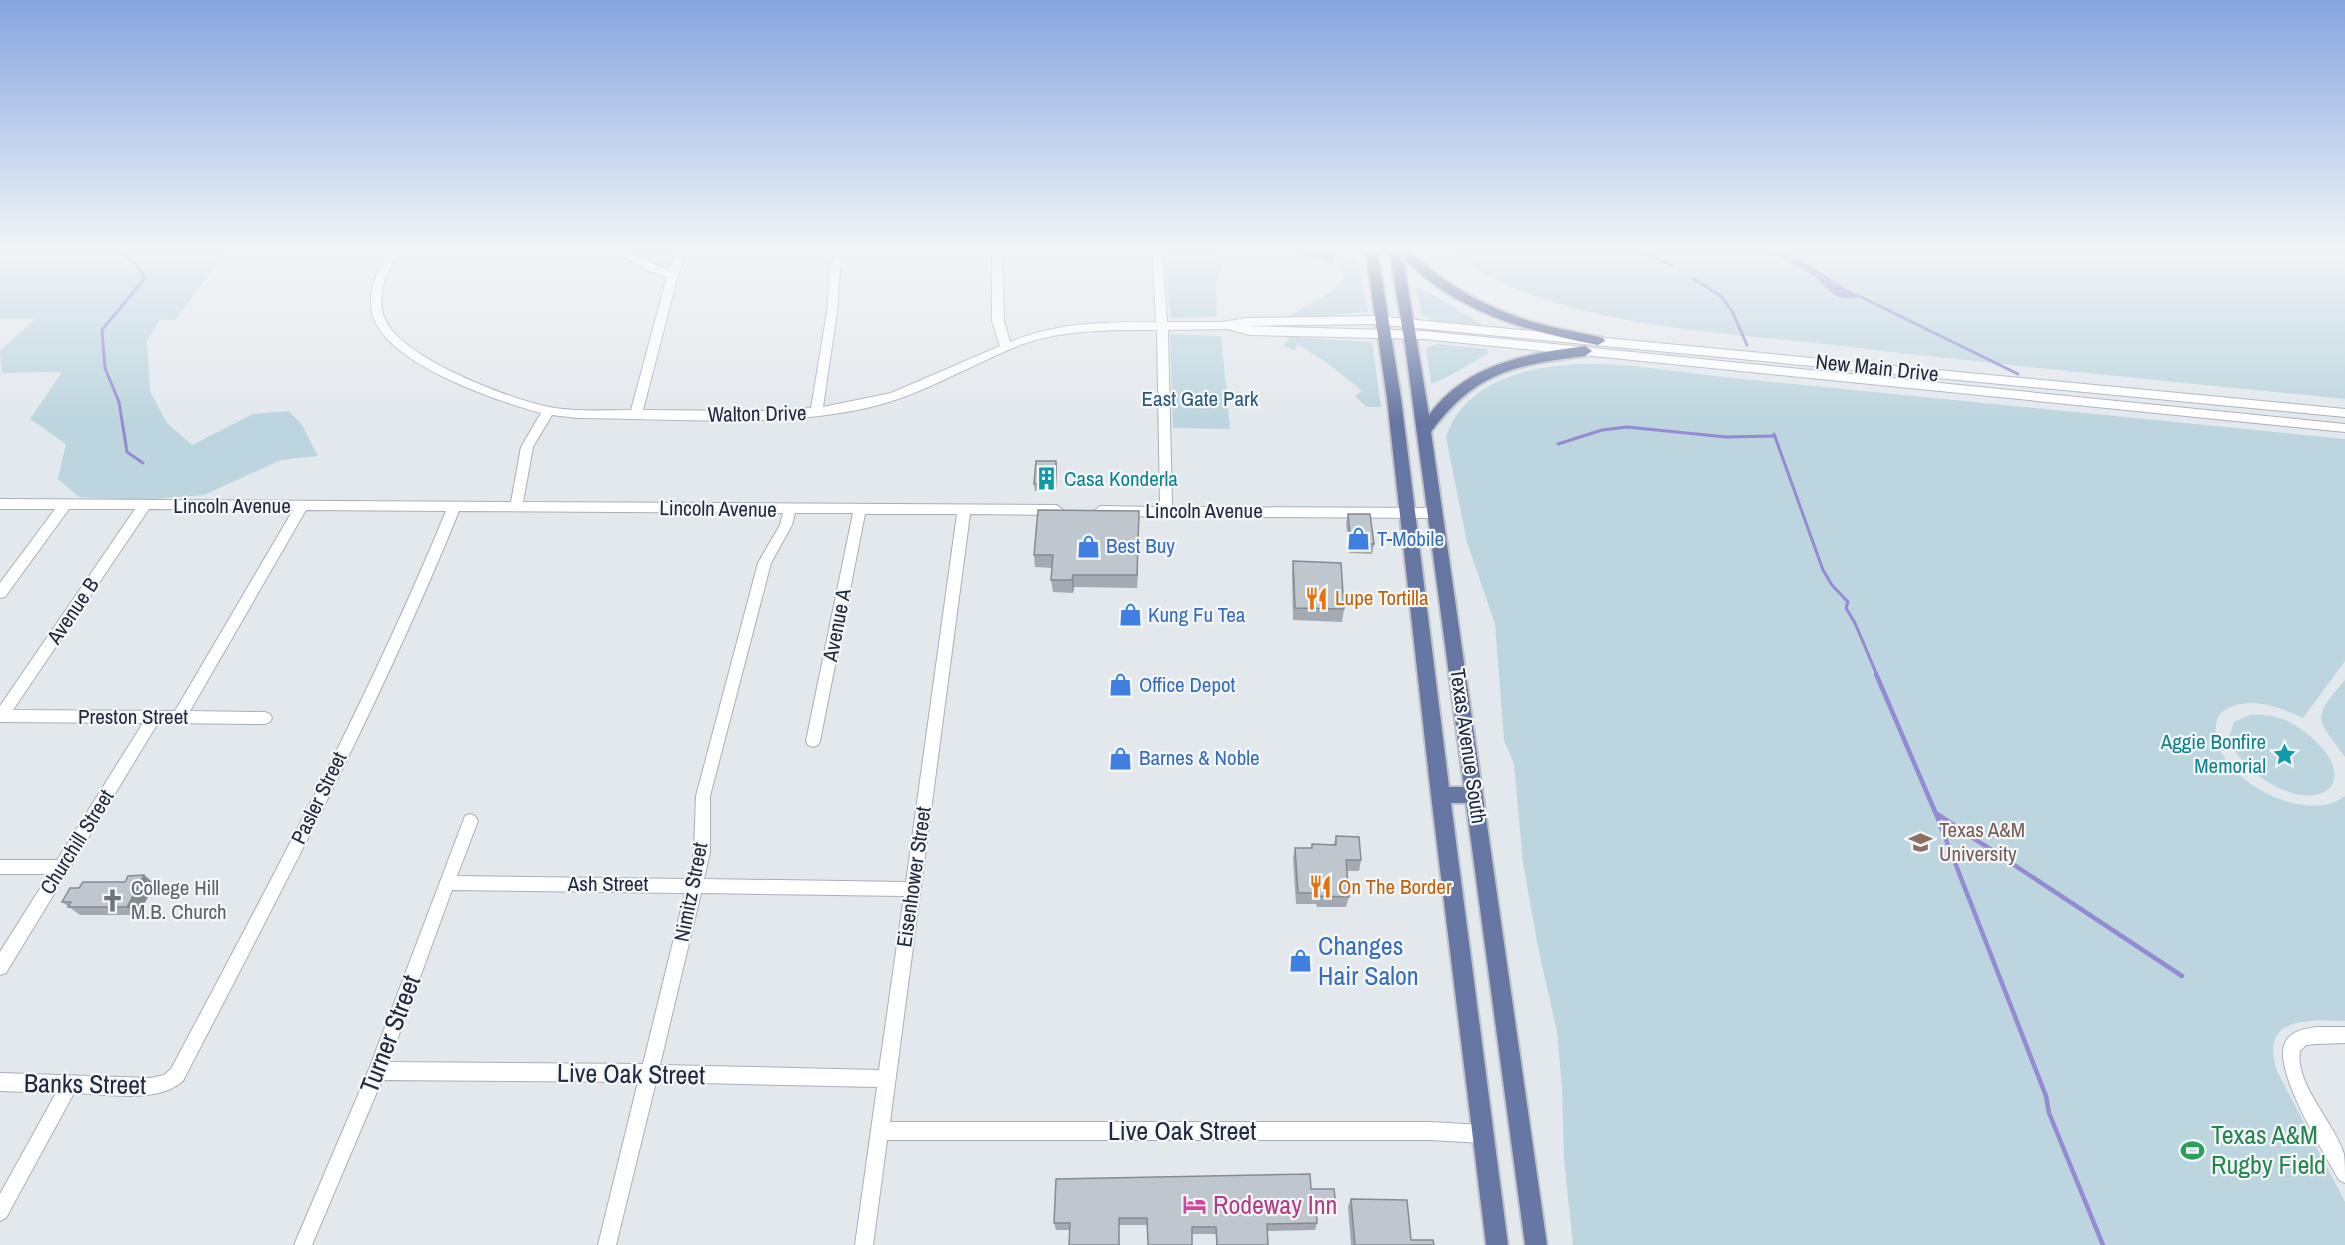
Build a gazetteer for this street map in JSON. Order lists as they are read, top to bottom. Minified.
{"streets":{"main road":["Texas Avenue South"],"street":["New Main Drive","Walton Drive","Lincoln Avenue","Avenue B","Avenue A","Preston Street","Pasler Street","Churchill Street","Eisenhower Street","Ash Street","Nimitz Street","Turner Street","Live Oak Street","Banks Street"]},"crossings":[["New Main Drive","Walton Drive"],["New Main Drive","Texas Avenue South"],["Walton Drive","Texas Avenue South"],["Lincoln Avenue","Avenue B"],["Lincoln Avenue","Avenue A"],["Lincoln Avenue","Texas Avenue South"],["Lincoln Avenue","Pasler Street"],["Lincoln Avenue","Eisenhower Street"],["Lincoln Avenue","Nimitz Street"],["Avenue B","Preston Street"],["Preston Street","Churchill Street"],["Texas Avenue South","Live Oak Street"],["Pasler Street","Banks Street"],["Eisenhower Street","Ash Street"],["Eisenhower Street","Live Oak Street"],["Ash Street","Nimitz Street"],["Ash Street","Turner Street"],["Nimitz Street","Live Oak Street"],["Turner Street","Live Oak Street"]],"parks":["East Gate Park"],"places":{"building":["Casa Konderla"],"shop":["T-Mobile","Best Buy","Kung Fu Tea","Office Depot","Barnes & Noble","Changes Hair Salon"],"restaurant":["Lupe Tortilla","On The Border"],"place":["Aggie Bonfire Memorial"],"school or university":["Texas A&M University"],"church":["College Hill M.B. Church"],"sports":["Texas A&M Rugby Field"],"hotel":["Rodeway Inn"]}}
